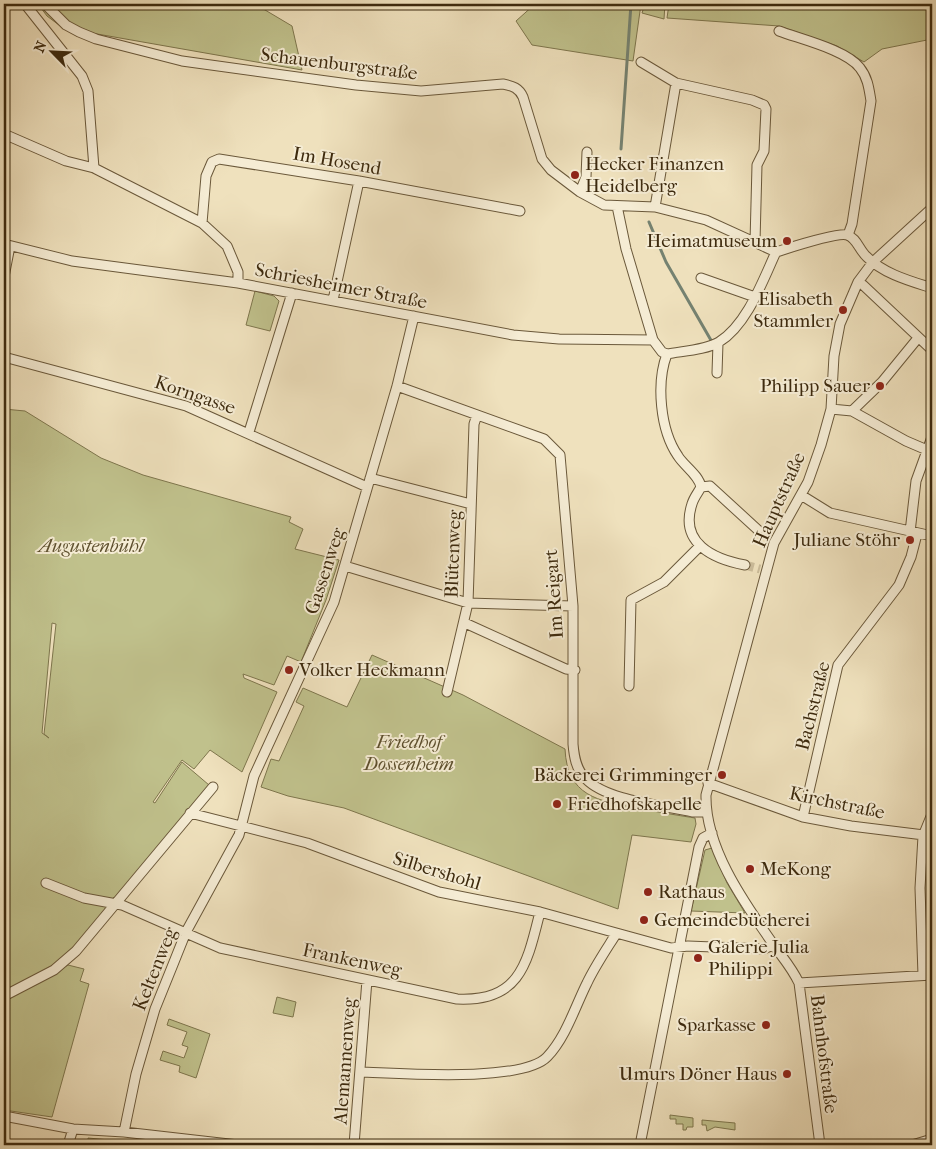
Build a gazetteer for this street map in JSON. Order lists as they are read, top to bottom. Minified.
{"streets":{"street":["Schauenburgstraße","Im Hosend","Schriesheimer Straße","Korngasse","Hauptstraße","Blütenweg","Gassenweg","Im Reigart","Bachstraße","Kirchstraße","Silbershohl","Frankenweg","Keltenweg","Bahnhofstraße","Alemannenweg"]},"crossings":[["Schriesheimer Straße","Gassenweg"],["Korngasse","Blütenweg"],["Korngasse","Gassenweg"],["Hauptstraße","Im Reigart"],["Hauptstraße","Kirchstraße"],["Hauptstraße","Bahnhofstraße"],["Blütenweg","Im Reigart"],["Gassenweg","Im Reigart"],["Gassenweg","Silbershohl"],["Gassenweg","Keltenweg"],["Bachstraße","Kirchstraße"],["Silbershohl","Frankenweg"],["Silbershohl","Keltenweg"],["Silbershohl","Bahnhofstraße"],["Frankenweg","Keltenweg"],["Frankenweg","Alemannenweg"]],"parks":["Augustenbühl","Friedhof Dossenheim"],"places":["Hecker Finanzen Heidelberg","Heimatmuseum","Elisabeth Stammler","Philipp Sauer","Juliane Stöhr","Volker Heckmann","Bäckerei Grimminger","Friedhofskapelle","MeKong","Rathaus","Gemeindebücherei","Galerie Julia Philippi","Sparkasse","Umurs Döner Haus"],"north":"top left"}
